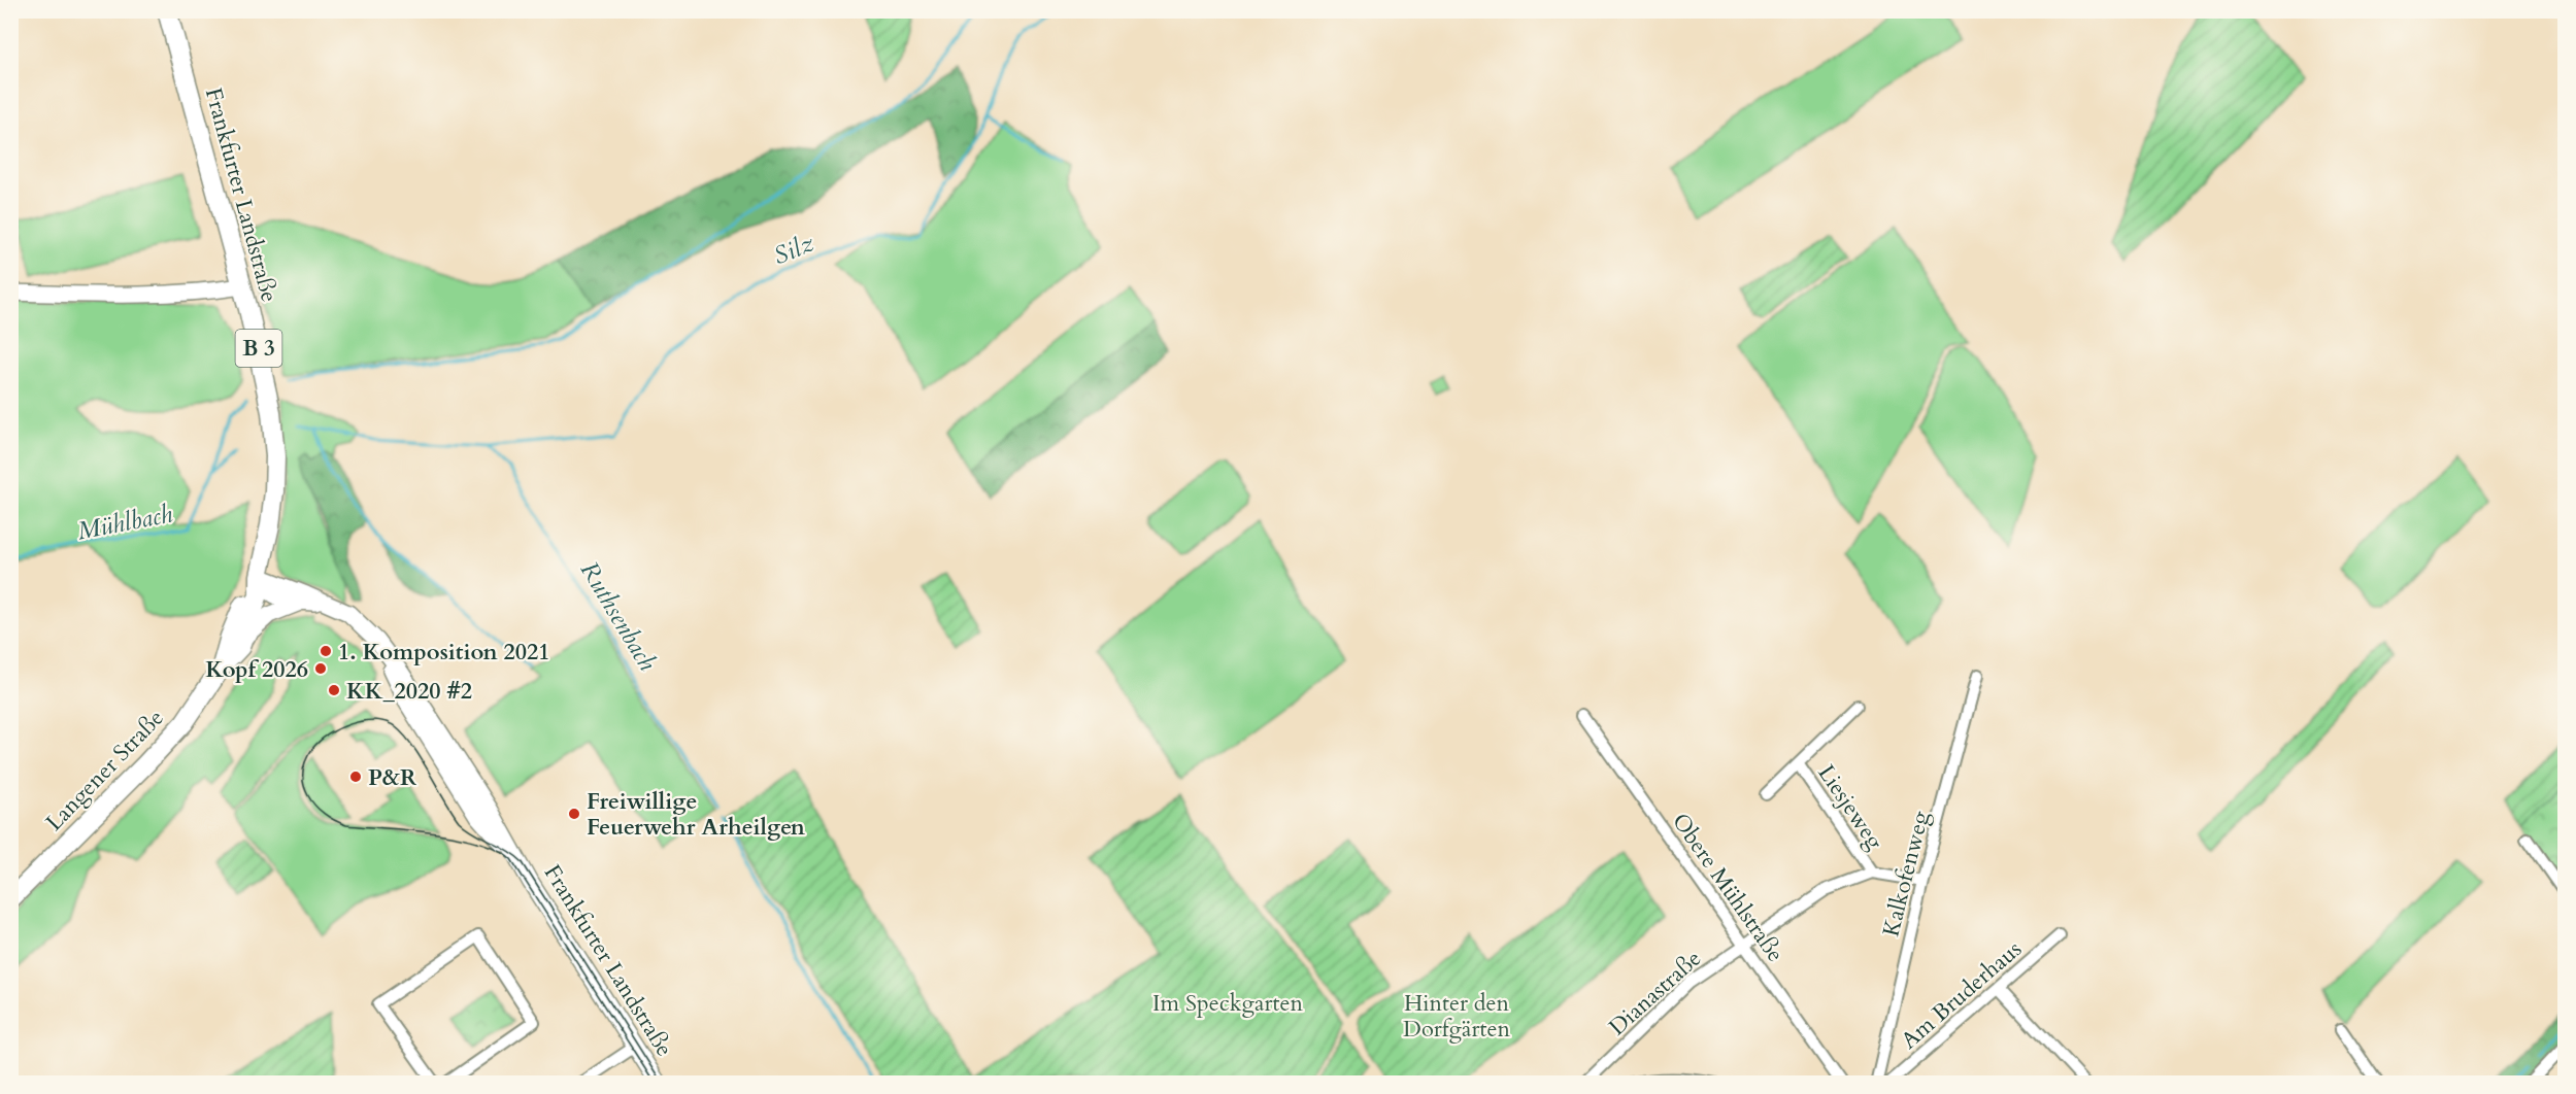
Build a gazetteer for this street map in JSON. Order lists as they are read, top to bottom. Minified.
{"streets":{"main road":["Frankfurter Landstraße","B 3","Langener Straße"],"street":["Liesjeweg","Kalkofenweg","Obere Mühlstraße","Dianastraße","Am Bruderhaus"]},"crossings":[["Frankfurter Landstraße","Langener Straße"],["Liesjeweg","Dianastraße"],["Kalkofenweg","Dianastraße"],["Obere Mühlstraße","Dianastraße"]],"water":["Silz","Mühlbach","Ruthsenbach"],"parks":["Im Speckgarten","Hinter den Dorfgärten"],"places":["1. Komposition 2021","Kopf 2026","KK_2020 #2","P&R","Freiwillige Feuerwehr Arheilgen"]}
